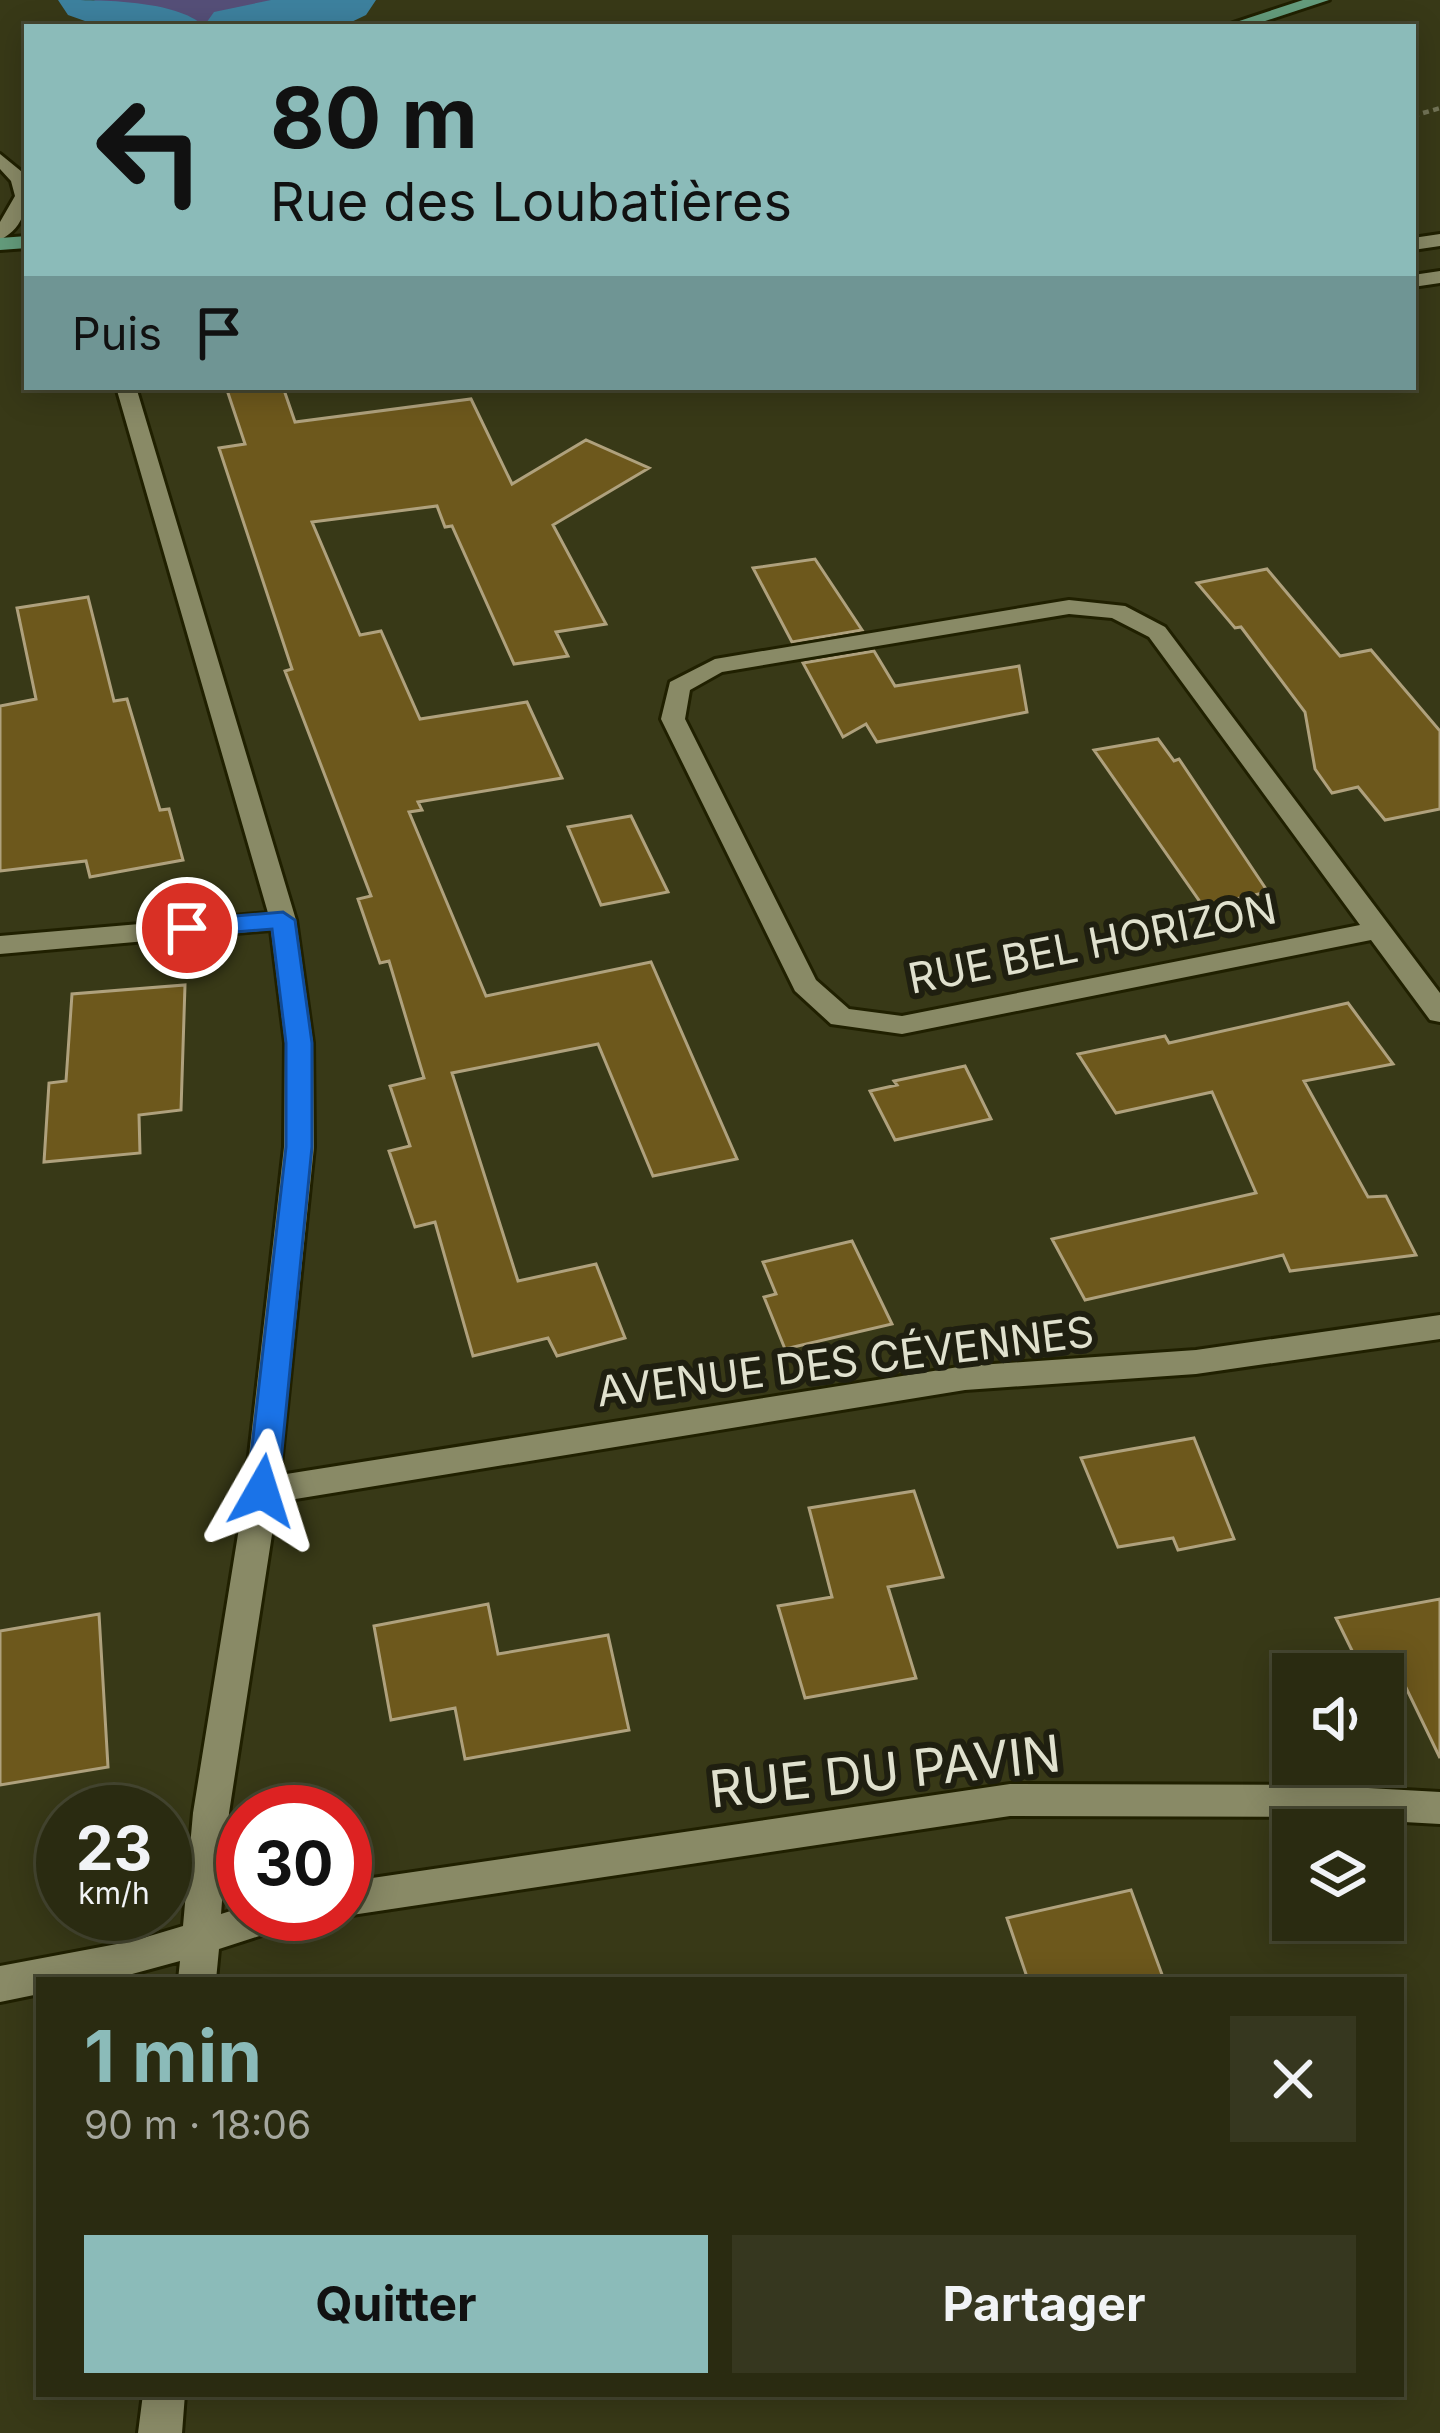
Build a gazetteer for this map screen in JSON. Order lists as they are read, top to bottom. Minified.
{"streets":{"street":["RUE BEL HORIZON","AVENUE DES CÉVENNES","RUE DU PAVIN"]},"page":{"turn":["80 m","Rue des Loubatières"],"then":"Puis","speed":"23 km/h","limit":"30","heading":["1 min","90 m · 18:06"],"buttons":["Quitter","Partager"]}}
